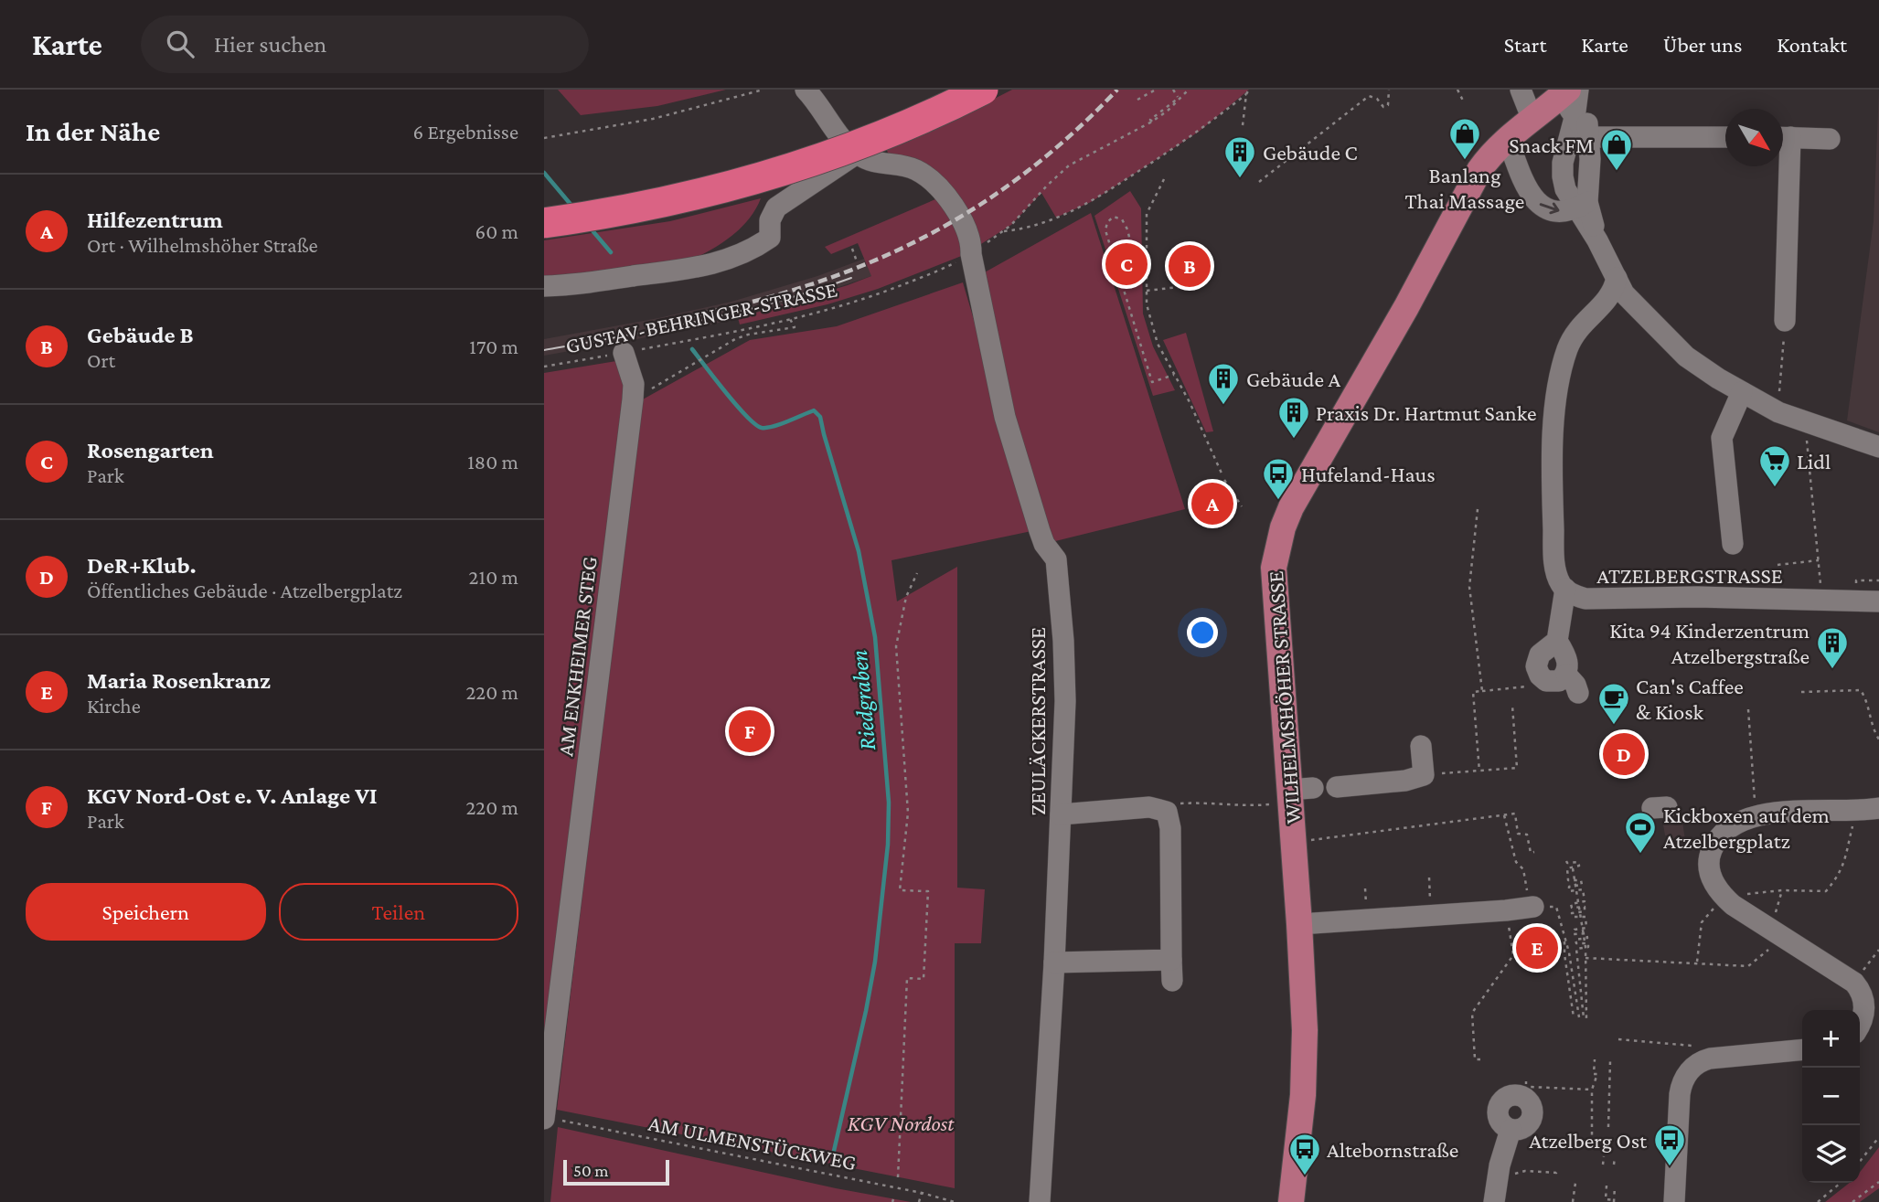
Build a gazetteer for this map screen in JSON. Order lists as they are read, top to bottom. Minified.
{"streets":{"main road":["WILHELMSHÖHER STRASSE"],"street":["ATZELBERGSTRASSE","AM ENKHEIMER STEG","ZEULÄCKERSTRASSE"],"path":["GUSTAV-BEHRINGER-STRASSE","AM ULMENSTÜCKWEG"]},"crossings":[["GUSTAV-BEHRINGER-STRASSE","AM ENKHEIMER STEG"],["GUSTAV-BEHRINGER-STRASSE","ZEULÄCKERSTRASSE"],["AM ENKHEIMER STEG","AM ULMENSTÜCKWEG"]],"water":["Riedgraben"],"parks":["KGV Nordost"],"places":{"shop":["Banlang Thai Massage","Snack FM"],"building":["Gebäude C","Gebäude A","Praxis Dr. Hartmut Sanke","Kita 94 Kinderzentrum Atzelbergstraße"],"supermarket":["Lidl"],"bus stop":["Hufeland-Haus","Atzelberg Ost","Altebornstraße"],"cafe":["Can's Caffee & Kiosk"],"sports":["Kickboxen auf dem Atzelbergplatz"]},"scale_bar":"50 m","north":"bottom right","page":{"header":"Karte","search":"Hier suchen","nav":["Start","Karte","Über uns","Kontakt"],"heading":["In der Nähe","6 Ergebnisse"],"list":[{"mark":"A","name":"Hilfezentrum","note":"Ort · Wilhelmshöher Straße","value":"60 m"},{"mark":"B","name":"Gebäude B","note":"Ort","value":"170 m"},{"mark":"C","name":"Rosengarten","note":"Park","value":"180 m"},{"mark":"D","name":"DeR+Klub.","note":"Öffentliches Gebäude · Atzelbergplatz","value":"210 m"},{"mark":"E","name":"Maria Rosenkranz","note":"Kirche","value":"220 m"},{"mark":"F","name":"KGV Nord-Ost e. V. Anlage VI","note":"Park","value":"220 m"}],"pins":["C","B","A","F","D","E"],"buttons":["Speichern","Teilen"],"map_buttons":["+","−"],"scale":"50 m"}}
